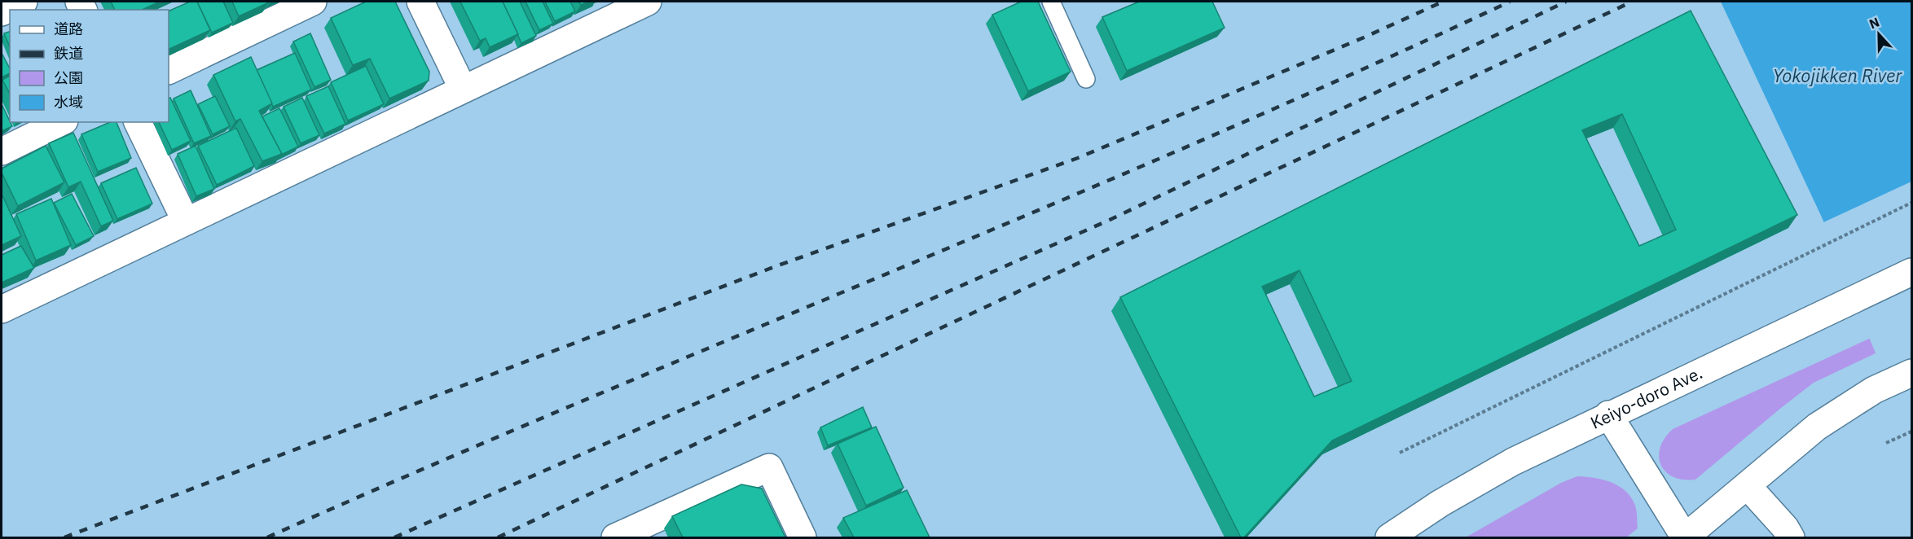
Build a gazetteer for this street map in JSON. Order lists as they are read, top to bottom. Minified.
{"streets":{"main road":["Keiyo-doro Ave."]},"water":["Yokojikken River"],"legend":["道路","鉄道","公園","水域"],"north":"top"}
